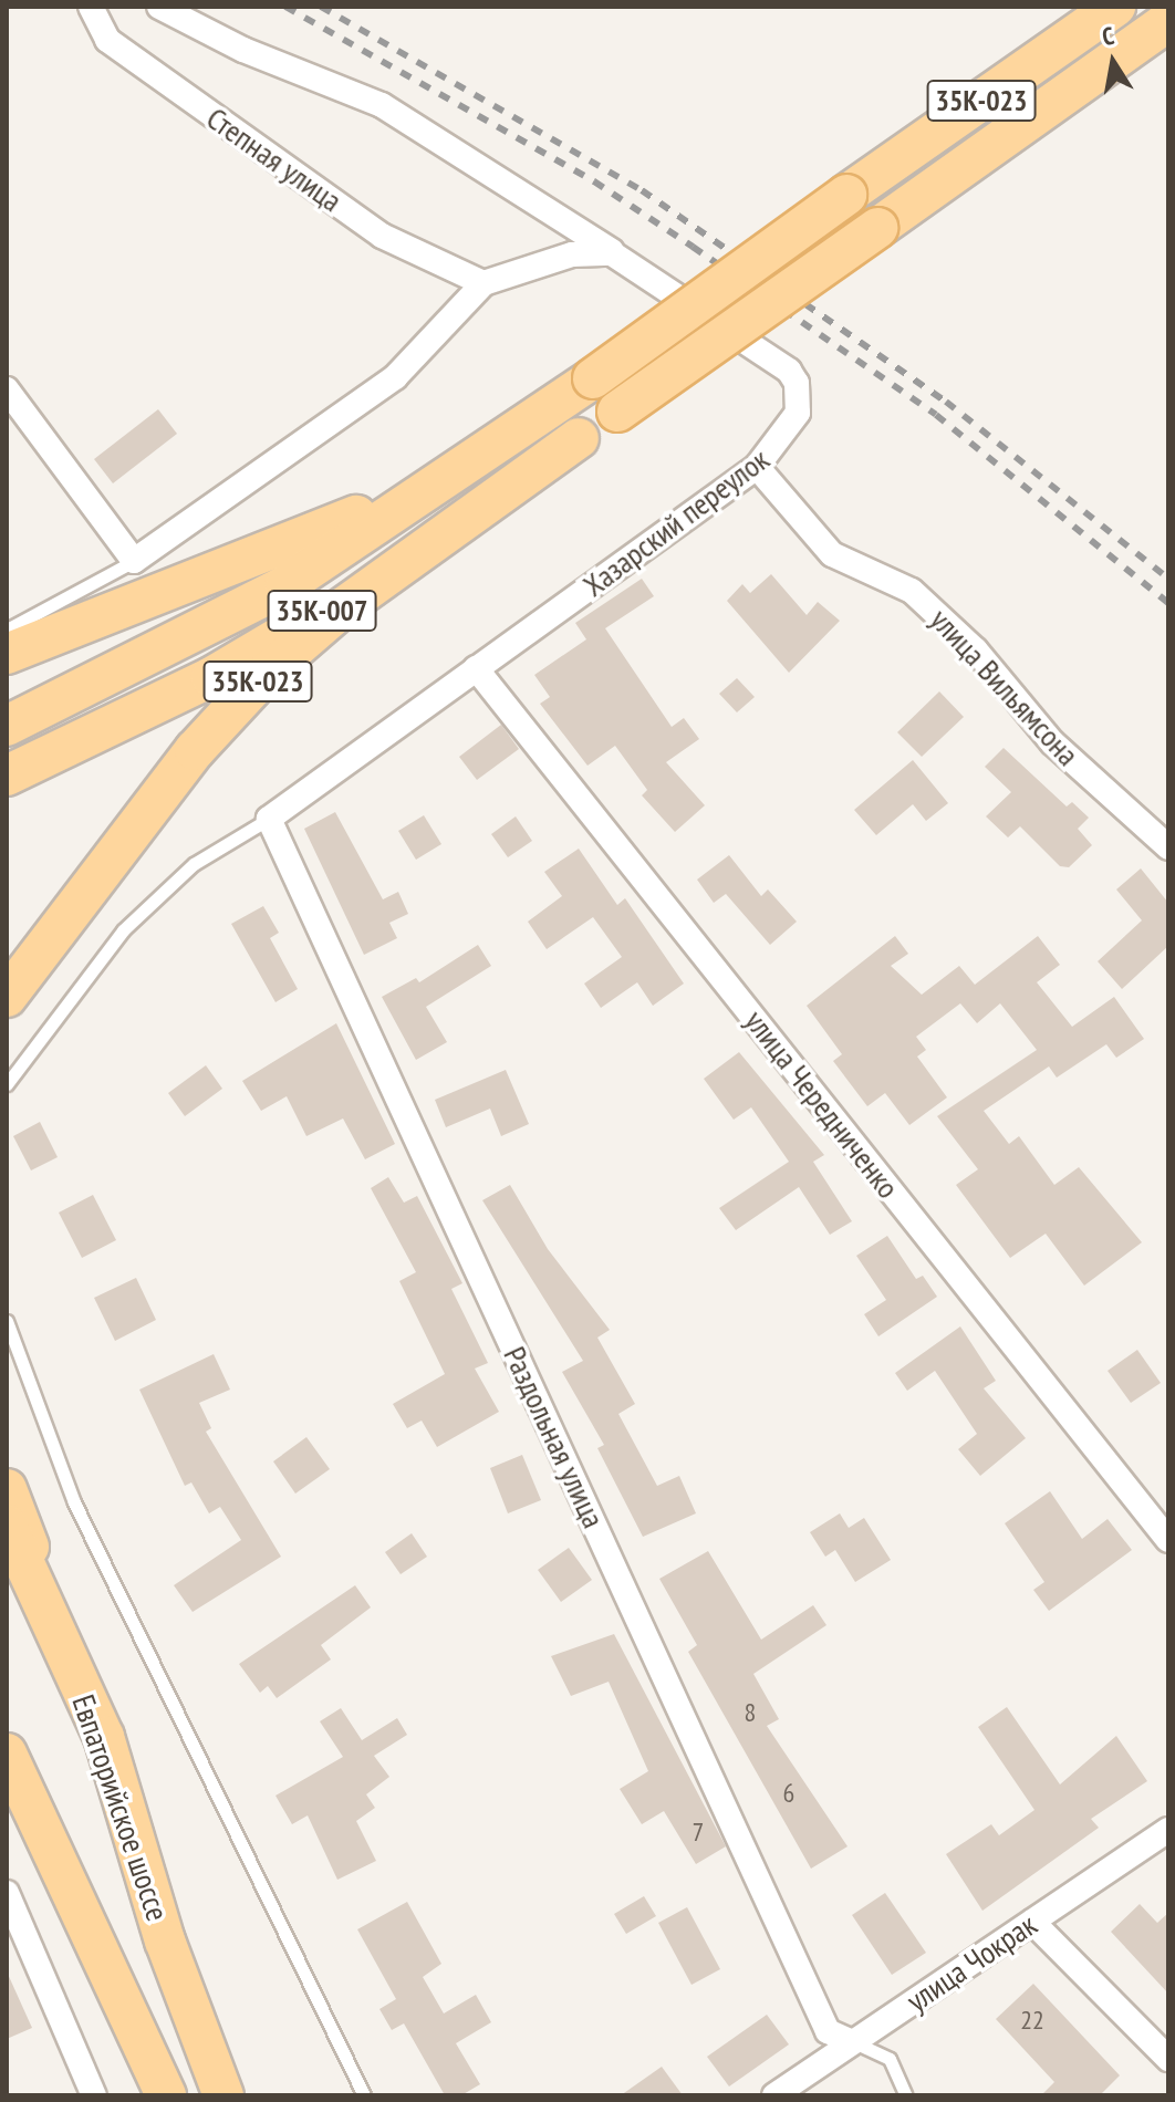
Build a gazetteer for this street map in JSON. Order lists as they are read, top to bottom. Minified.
{"streets":{"main road":["35К-023","35К-007","Евпаторийское шоссе"],"street":["Степная улица","Хазарский переулок","улица Вильямсона","улица Чередниченко","Раздольная улица","улица Чокрак"]},"crossings":[["35К-023","35К-007"],["Степная улица","Хазарский переулок"],["Хазарский переулок","улица Вильямсона"],["Хазарский переулок","улица Чередниченко"],["Хазарский переулок","Раздольная улица"],["Раздольная улица","улица Чокрак"]],"house_numbers":["8","6","7","22"],"north":"top"}
